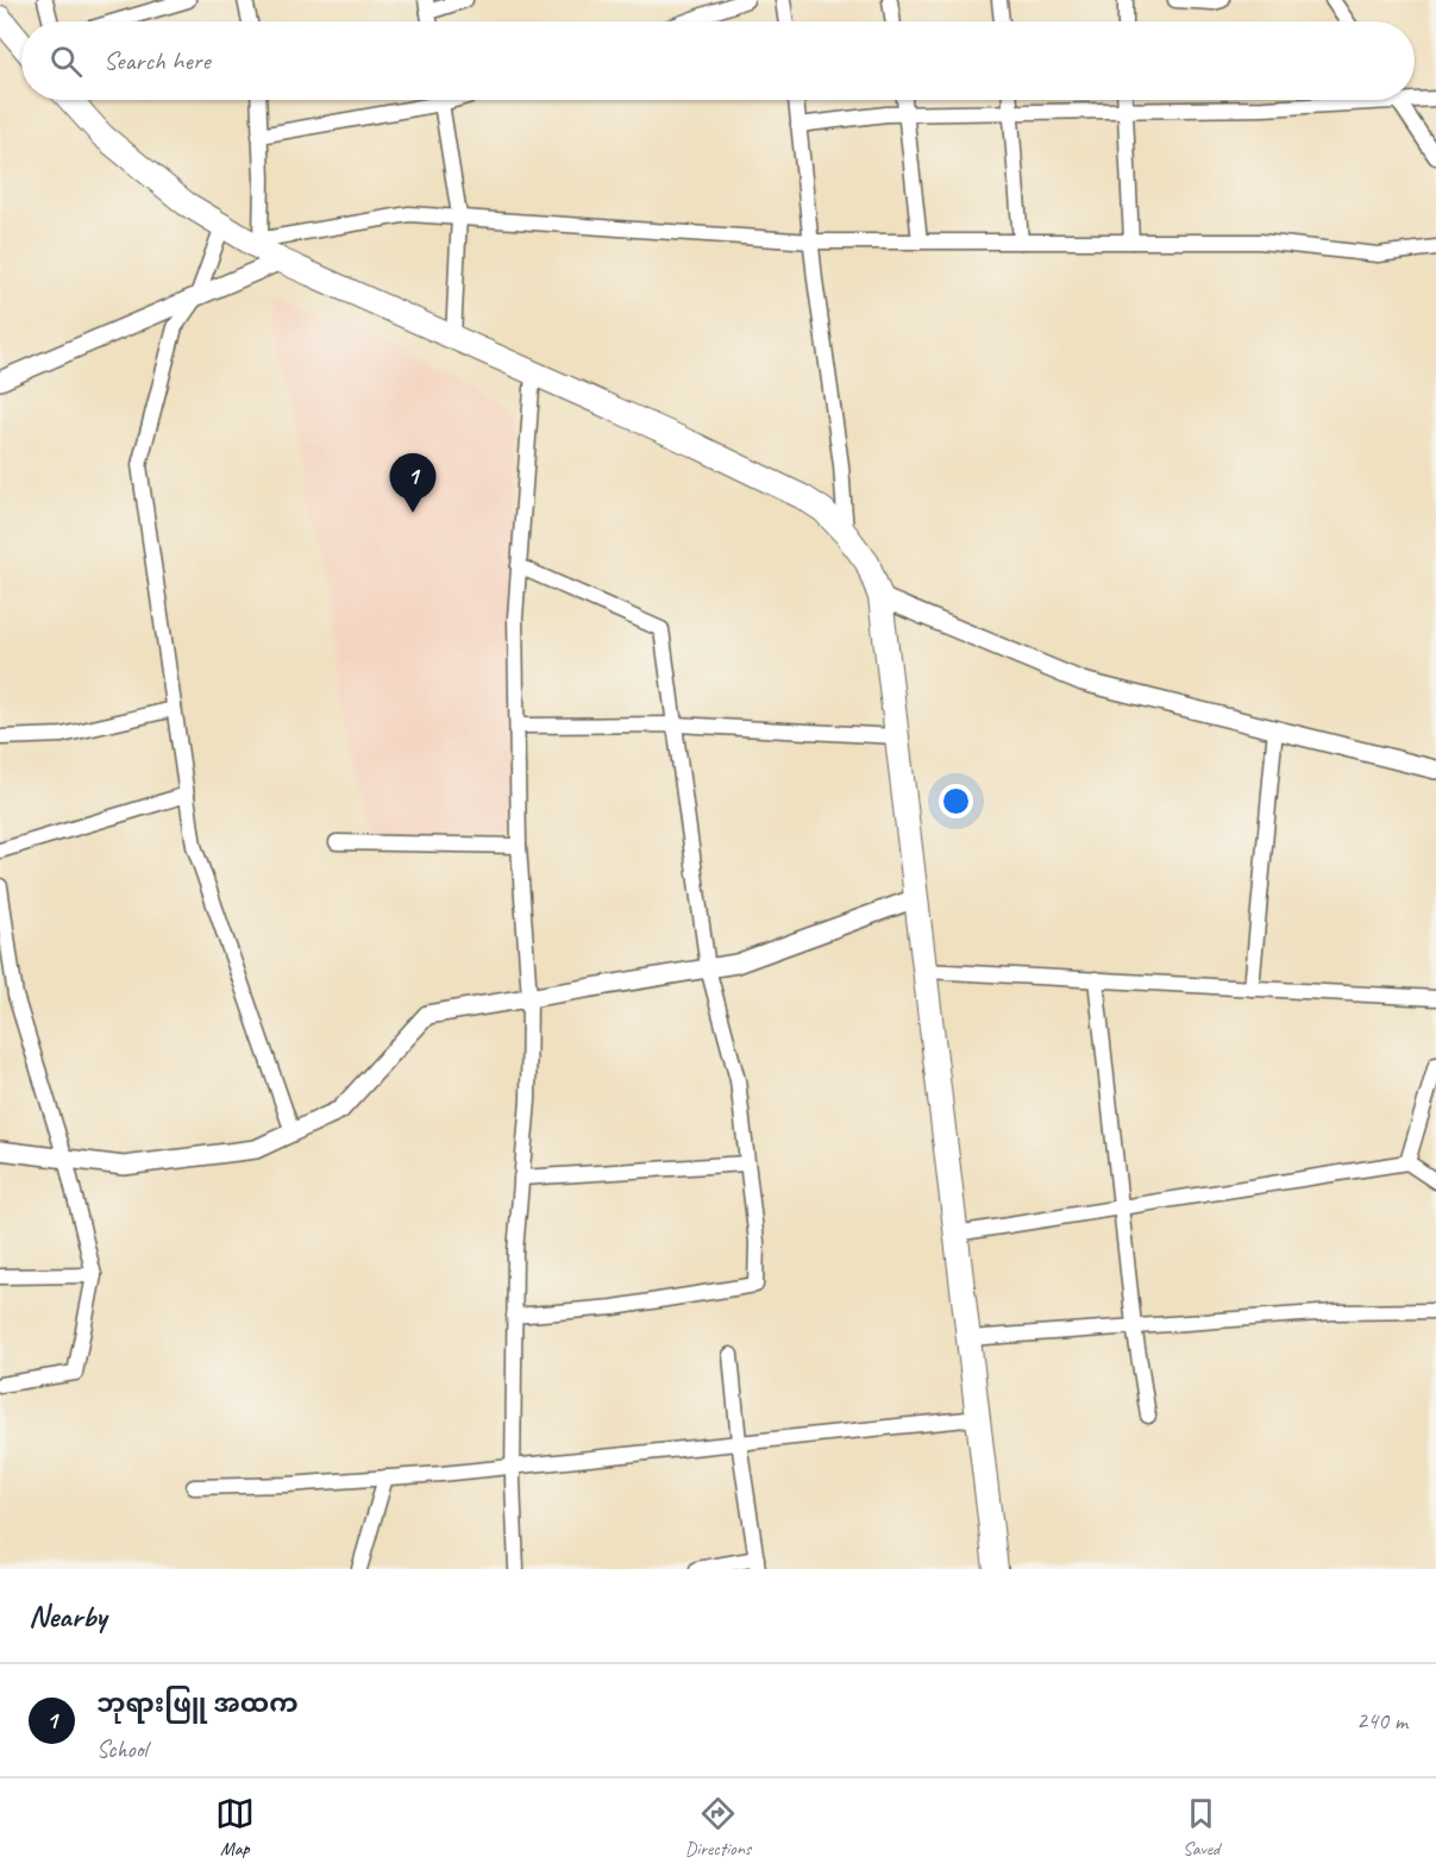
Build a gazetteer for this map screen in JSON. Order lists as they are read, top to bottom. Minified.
{"page":{"search":"Search here","pins":"1","heading":"Nearby","list":[{"mark":"1","name":"ဘုရားဖြူ အထက","note":"School","value":"240 m"}],"nav":["Map","Directions","Saved"]}}
